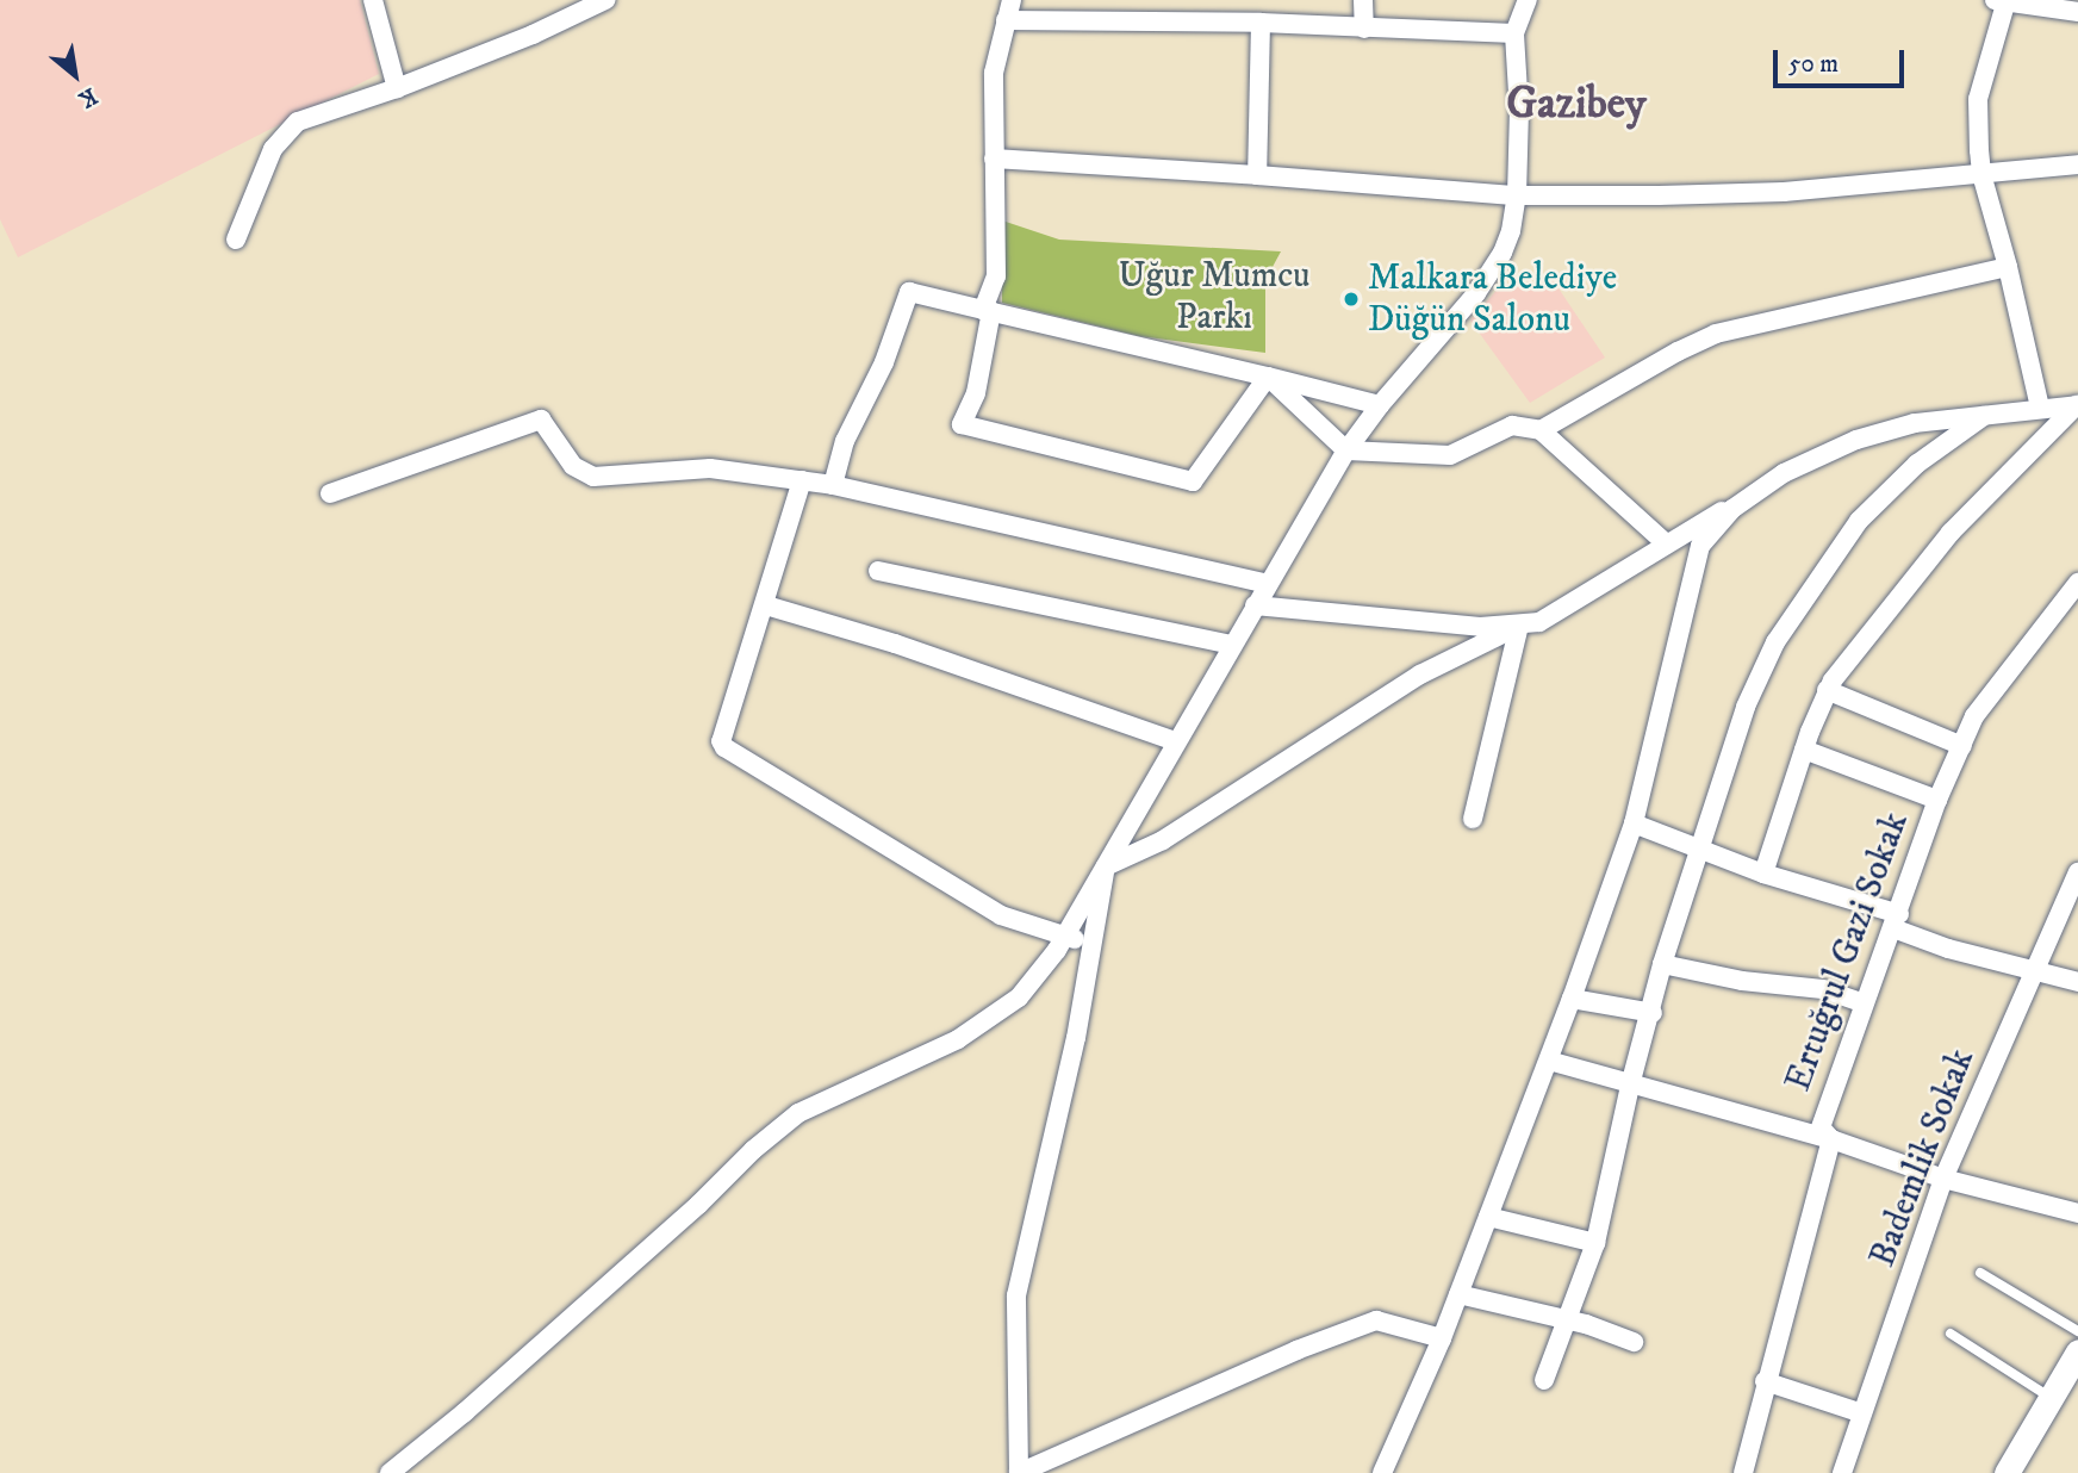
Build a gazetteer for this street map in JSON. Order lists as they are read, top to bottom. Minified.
{"streets":{"street":["Ertuğrul Gazi Sokak","Bademlik Sokak"]},"districts":["Gazibey"],"parks":["Uğur Mumcu Parkı"],"places":["Malkara Belediye Düğün Salonu"],"scale_bar":"50 m","north":"bottom right"}
